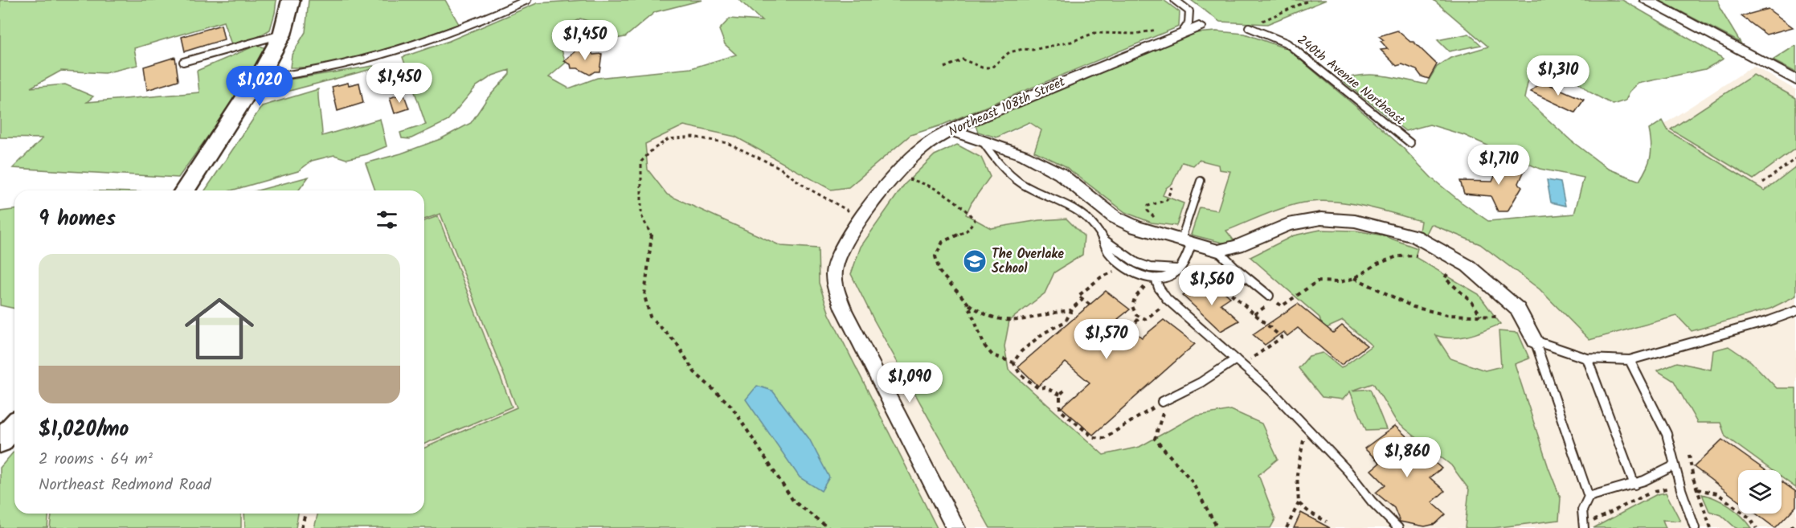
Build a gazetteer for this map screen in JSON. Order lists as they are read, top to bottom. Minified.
{"streets":{"street":["Northeast 108th Street"],"lane":["240th Avenue Northeast"]},"places":{"school or university":["The Overlake School"]},"page":{"price":["$1,450","$1,310","$1,450","$1,020","$1,710","$1,560","$1,570","$1,090","$1,860"],"heading":"9 homes","list":[{"name":"$1,020/mo","note":"2 rooms · 64 m² · Northeast Redmond Road"}]}}
